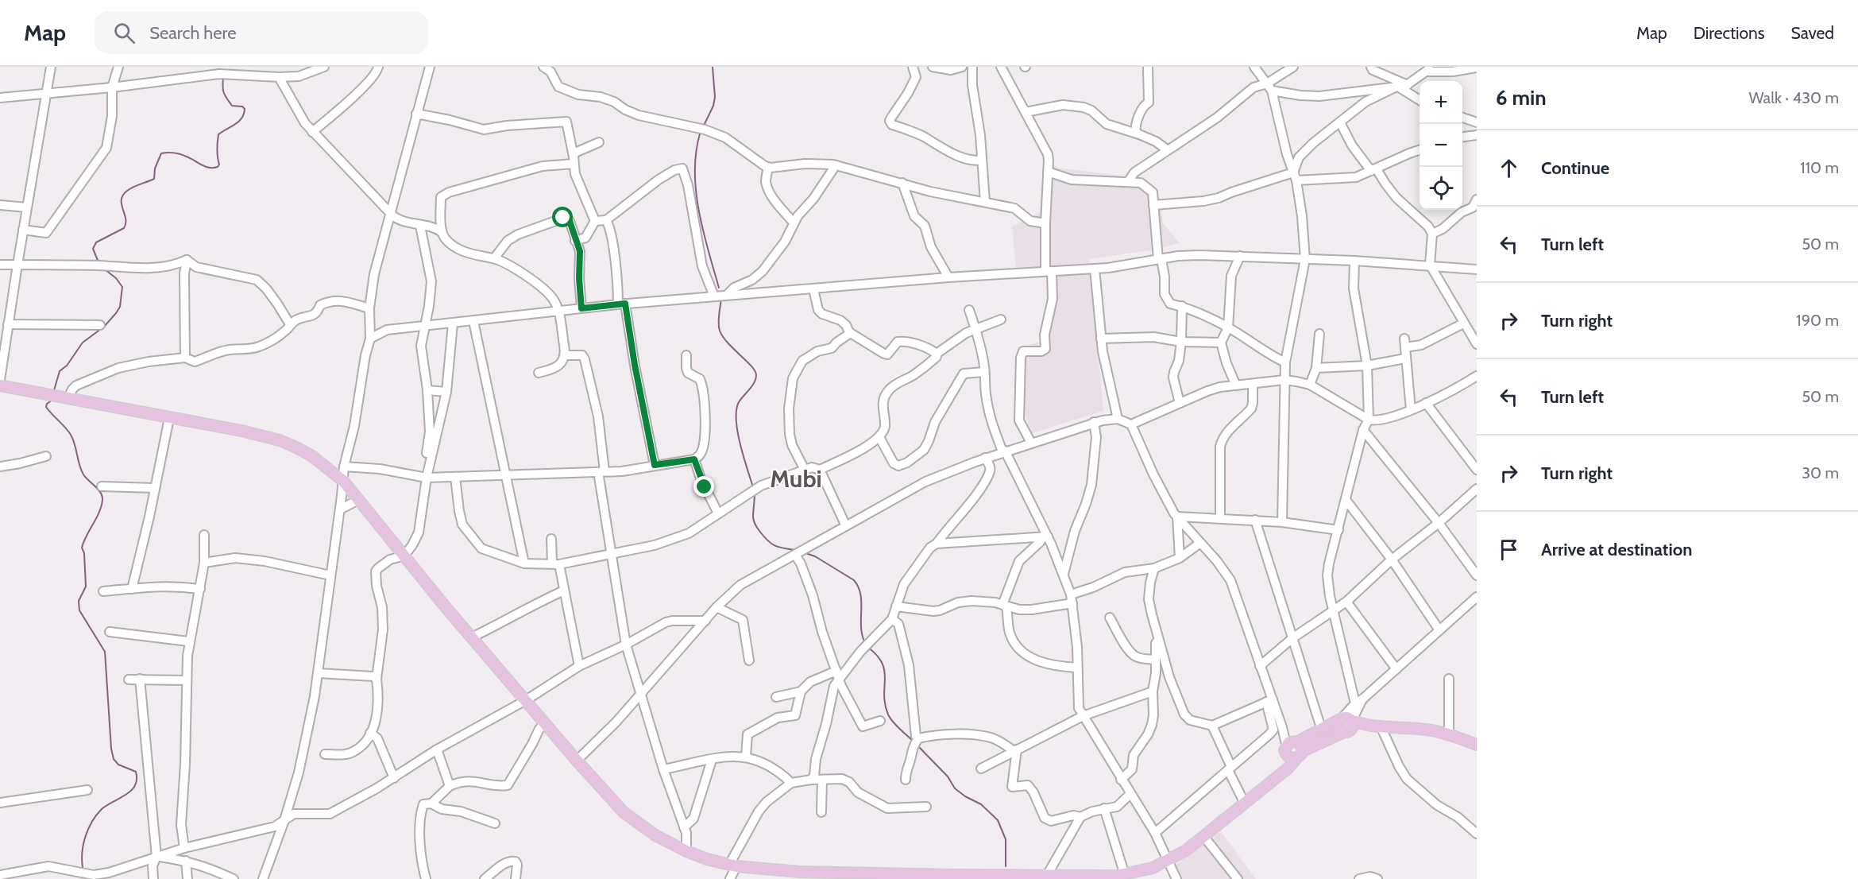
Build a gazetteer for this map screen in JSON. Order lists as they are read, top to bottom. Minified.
{"districts":["Mubi"],"page":{"header":"Map","search":"Search here","nav":["Map","Directions","Saved"],"heading":["6 min","Walk · 430 m"],"map_buttons":["+","−"],"list":[["Continue","110 m"],["Turn left","50 m"],["Turn right","190 m"],["Turn left","50 m"],["Turn right","30 m"],"Arrive at destination"]}}
